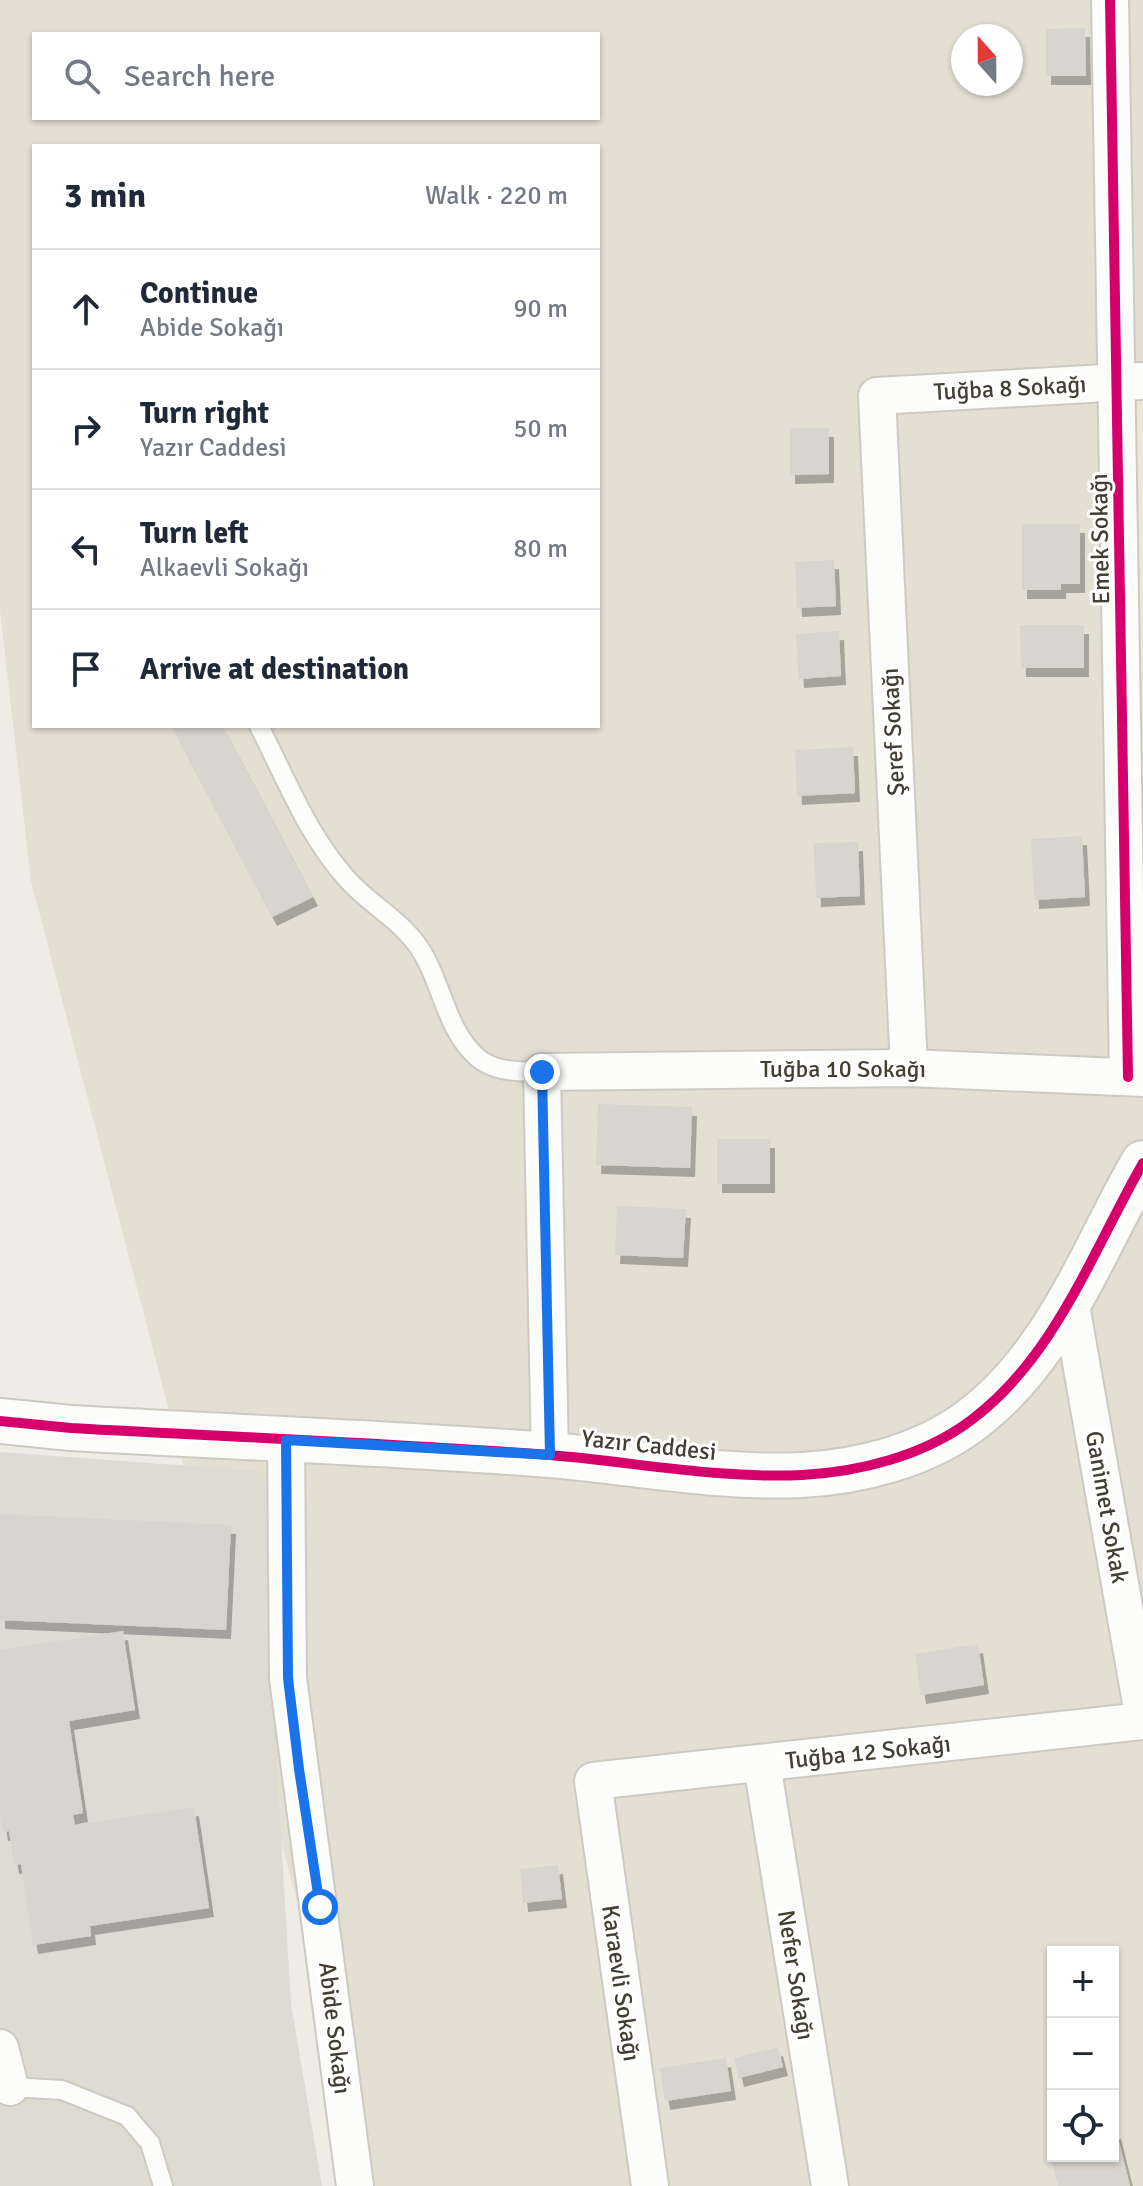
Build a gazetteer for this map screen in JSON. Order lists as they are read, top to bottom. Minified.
{"streets":{"street":["Tuğba 8 Sokağı","Emek Sokağı","Şeref Sokağı","Tuğba 10 Sokağı","Yazır Caddesi","Ganimet Sokak","Tuğba 12 Sokağı","Nefer Sokağı","Karaevli Sokağı","Abide Sokağı"]},"crossings":[["Tuğba 8 Sokağı","Emek Sokağı"],["Tuğba 8 Sokağı","Şeref Sokağı"],["Emek Sokağı","Tuğba 10 Sokağı"],["Şeref Sokağı","Tuğba 10 Sokağı"],["Yazır Caddesi","Ganimet Sokak"],["Yazır Caddesi","Abide Sokağı"],["Tuğba 12 Sokağı","Nefer Sokağı"],["Tuğba 12 Sokağı","Karaevli Sokağı"]],"north":"top","page":{"search":"Search here","heading":["3 min","Walk · 220 m"],"list":[["Continue","Abide Sokağı","90 m"],["Turn right","Yazır Caddesi","50 m"],["Turn left","Alkaevli Sokağı","80 m"],"Arrive at destination"],"map_buttons":["+","−"]}}
